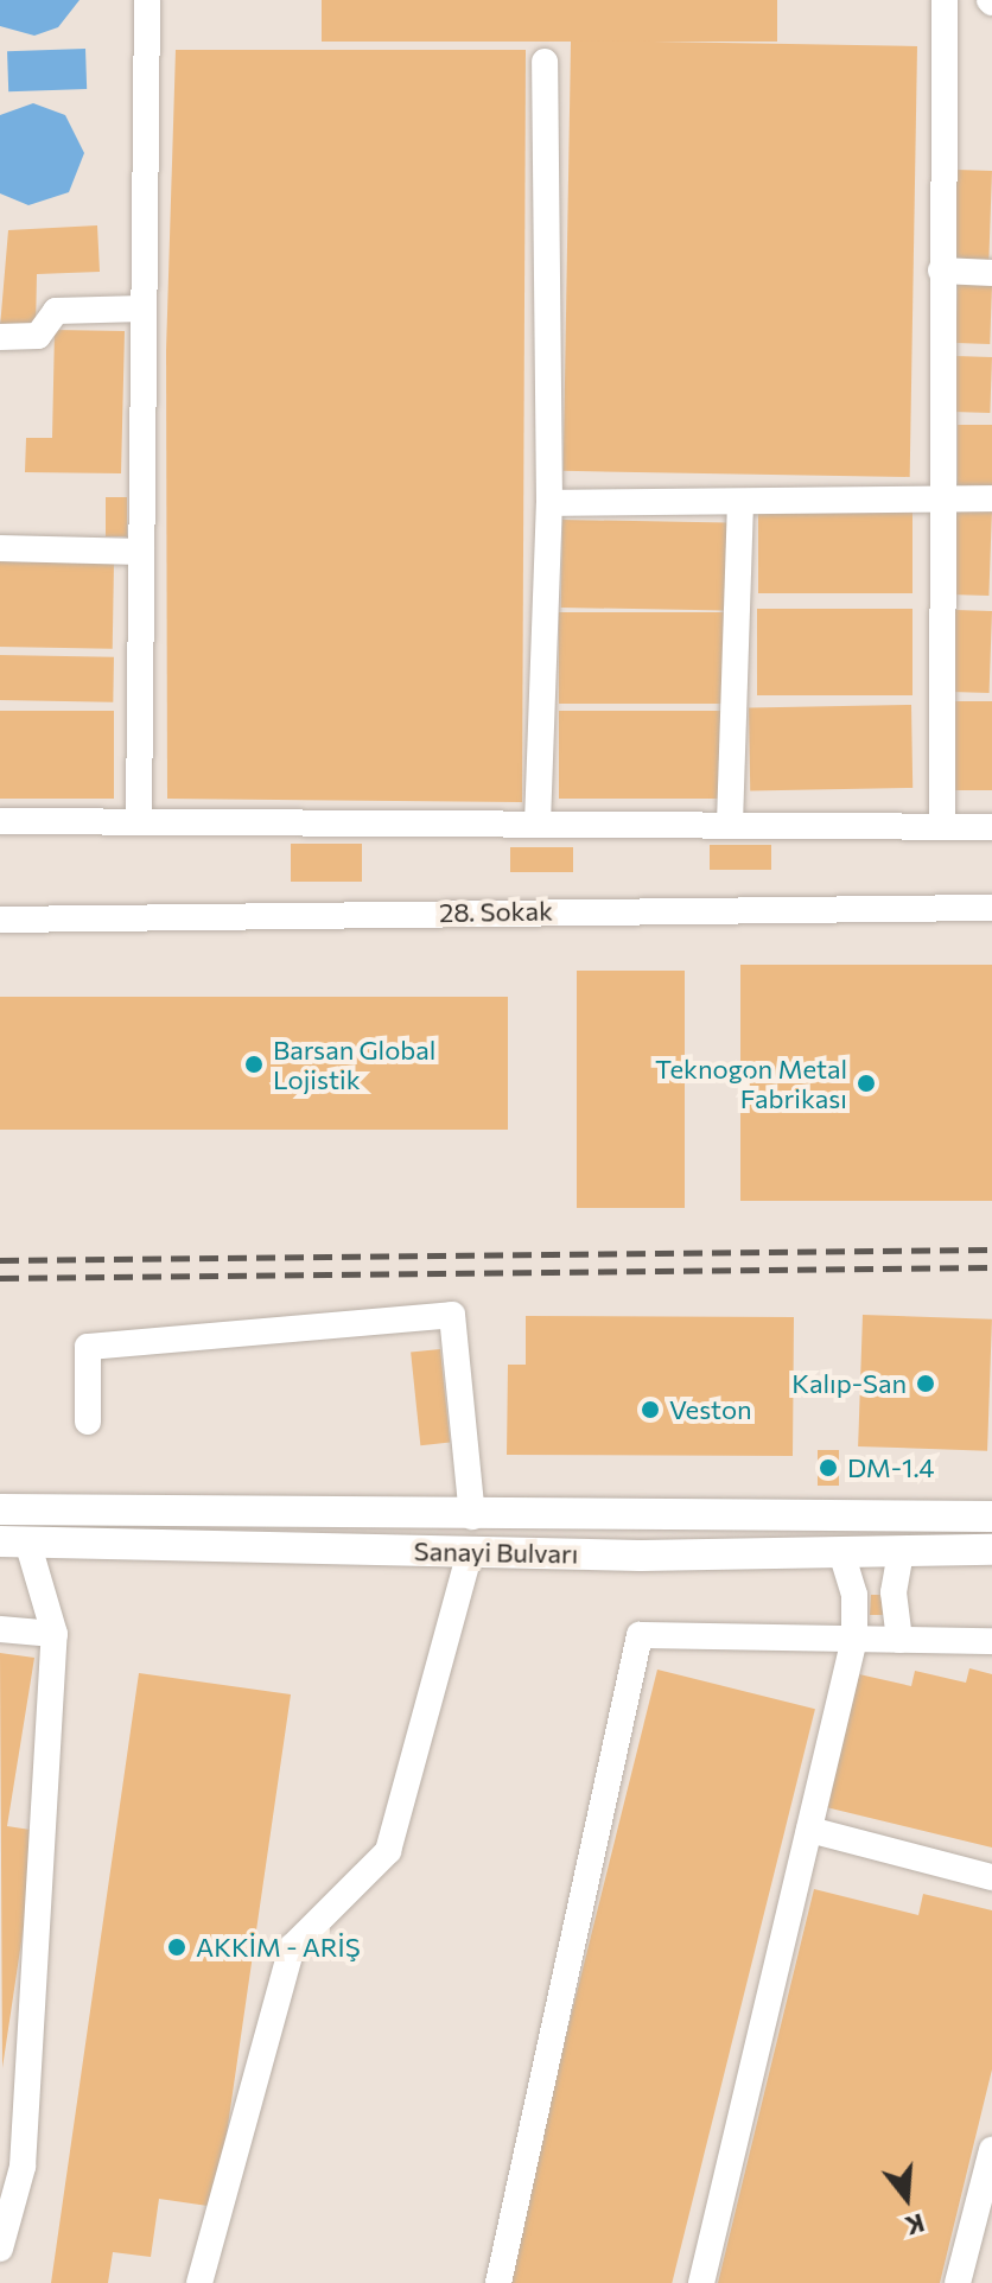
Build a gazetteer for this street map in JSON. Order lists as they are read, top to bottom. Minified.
{"streets":{"main road":["Sanayi Bulvarı"],"street":["28. Sokak"]},"places":["Barsan Global Lojistik","Teknogon Metal Fabrikası","Kalıp-San","Veston","DM-1.4","AKKİM - ARİŞ"],"north":"bottom"}
